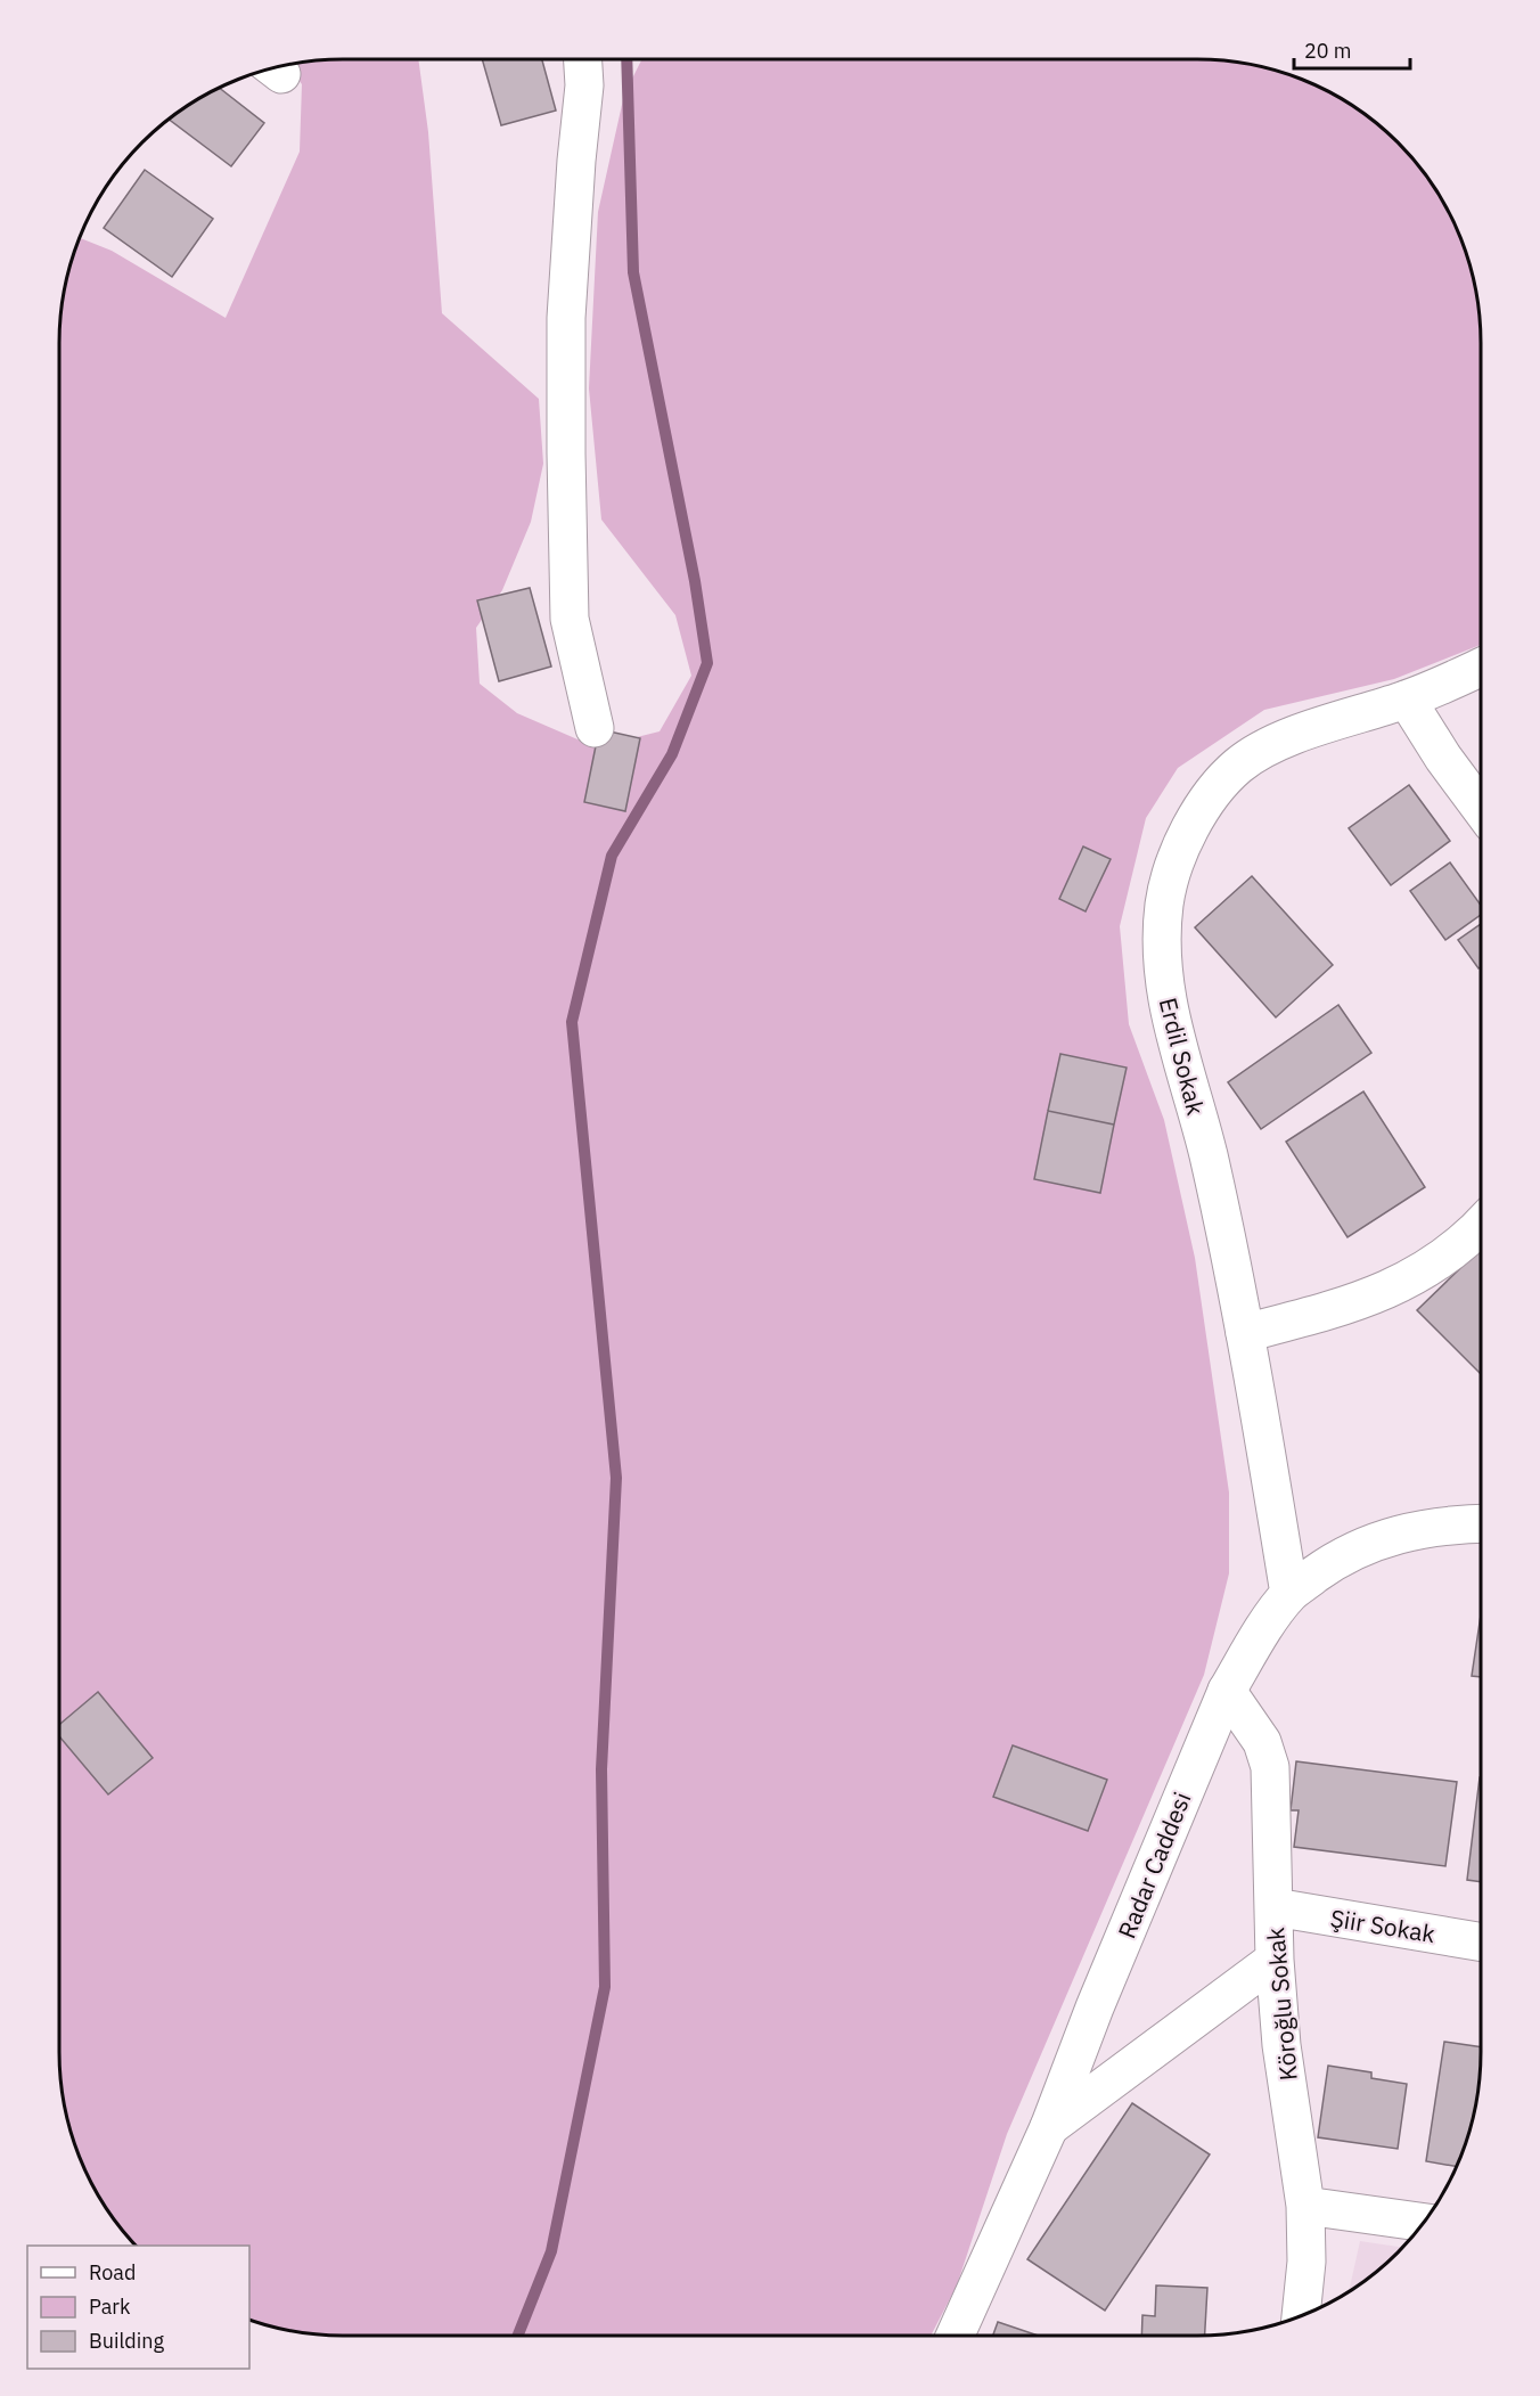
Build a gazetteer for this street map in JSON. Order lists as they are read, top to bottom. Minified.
{"streets":{"street":["Erdil Sokak","Radar Caddesi","Şiir Sokak","Köroğlu Sokak"]},"crossings":[["Erdil Sokak","Radar Caddesi"],["Radar Caddesi","Köroğlu Sokak"],["Şiir Sokak","Köroğlu Sokak"]],"legend":["Road","Park","Building"],"scale_bar":"20 m"}
